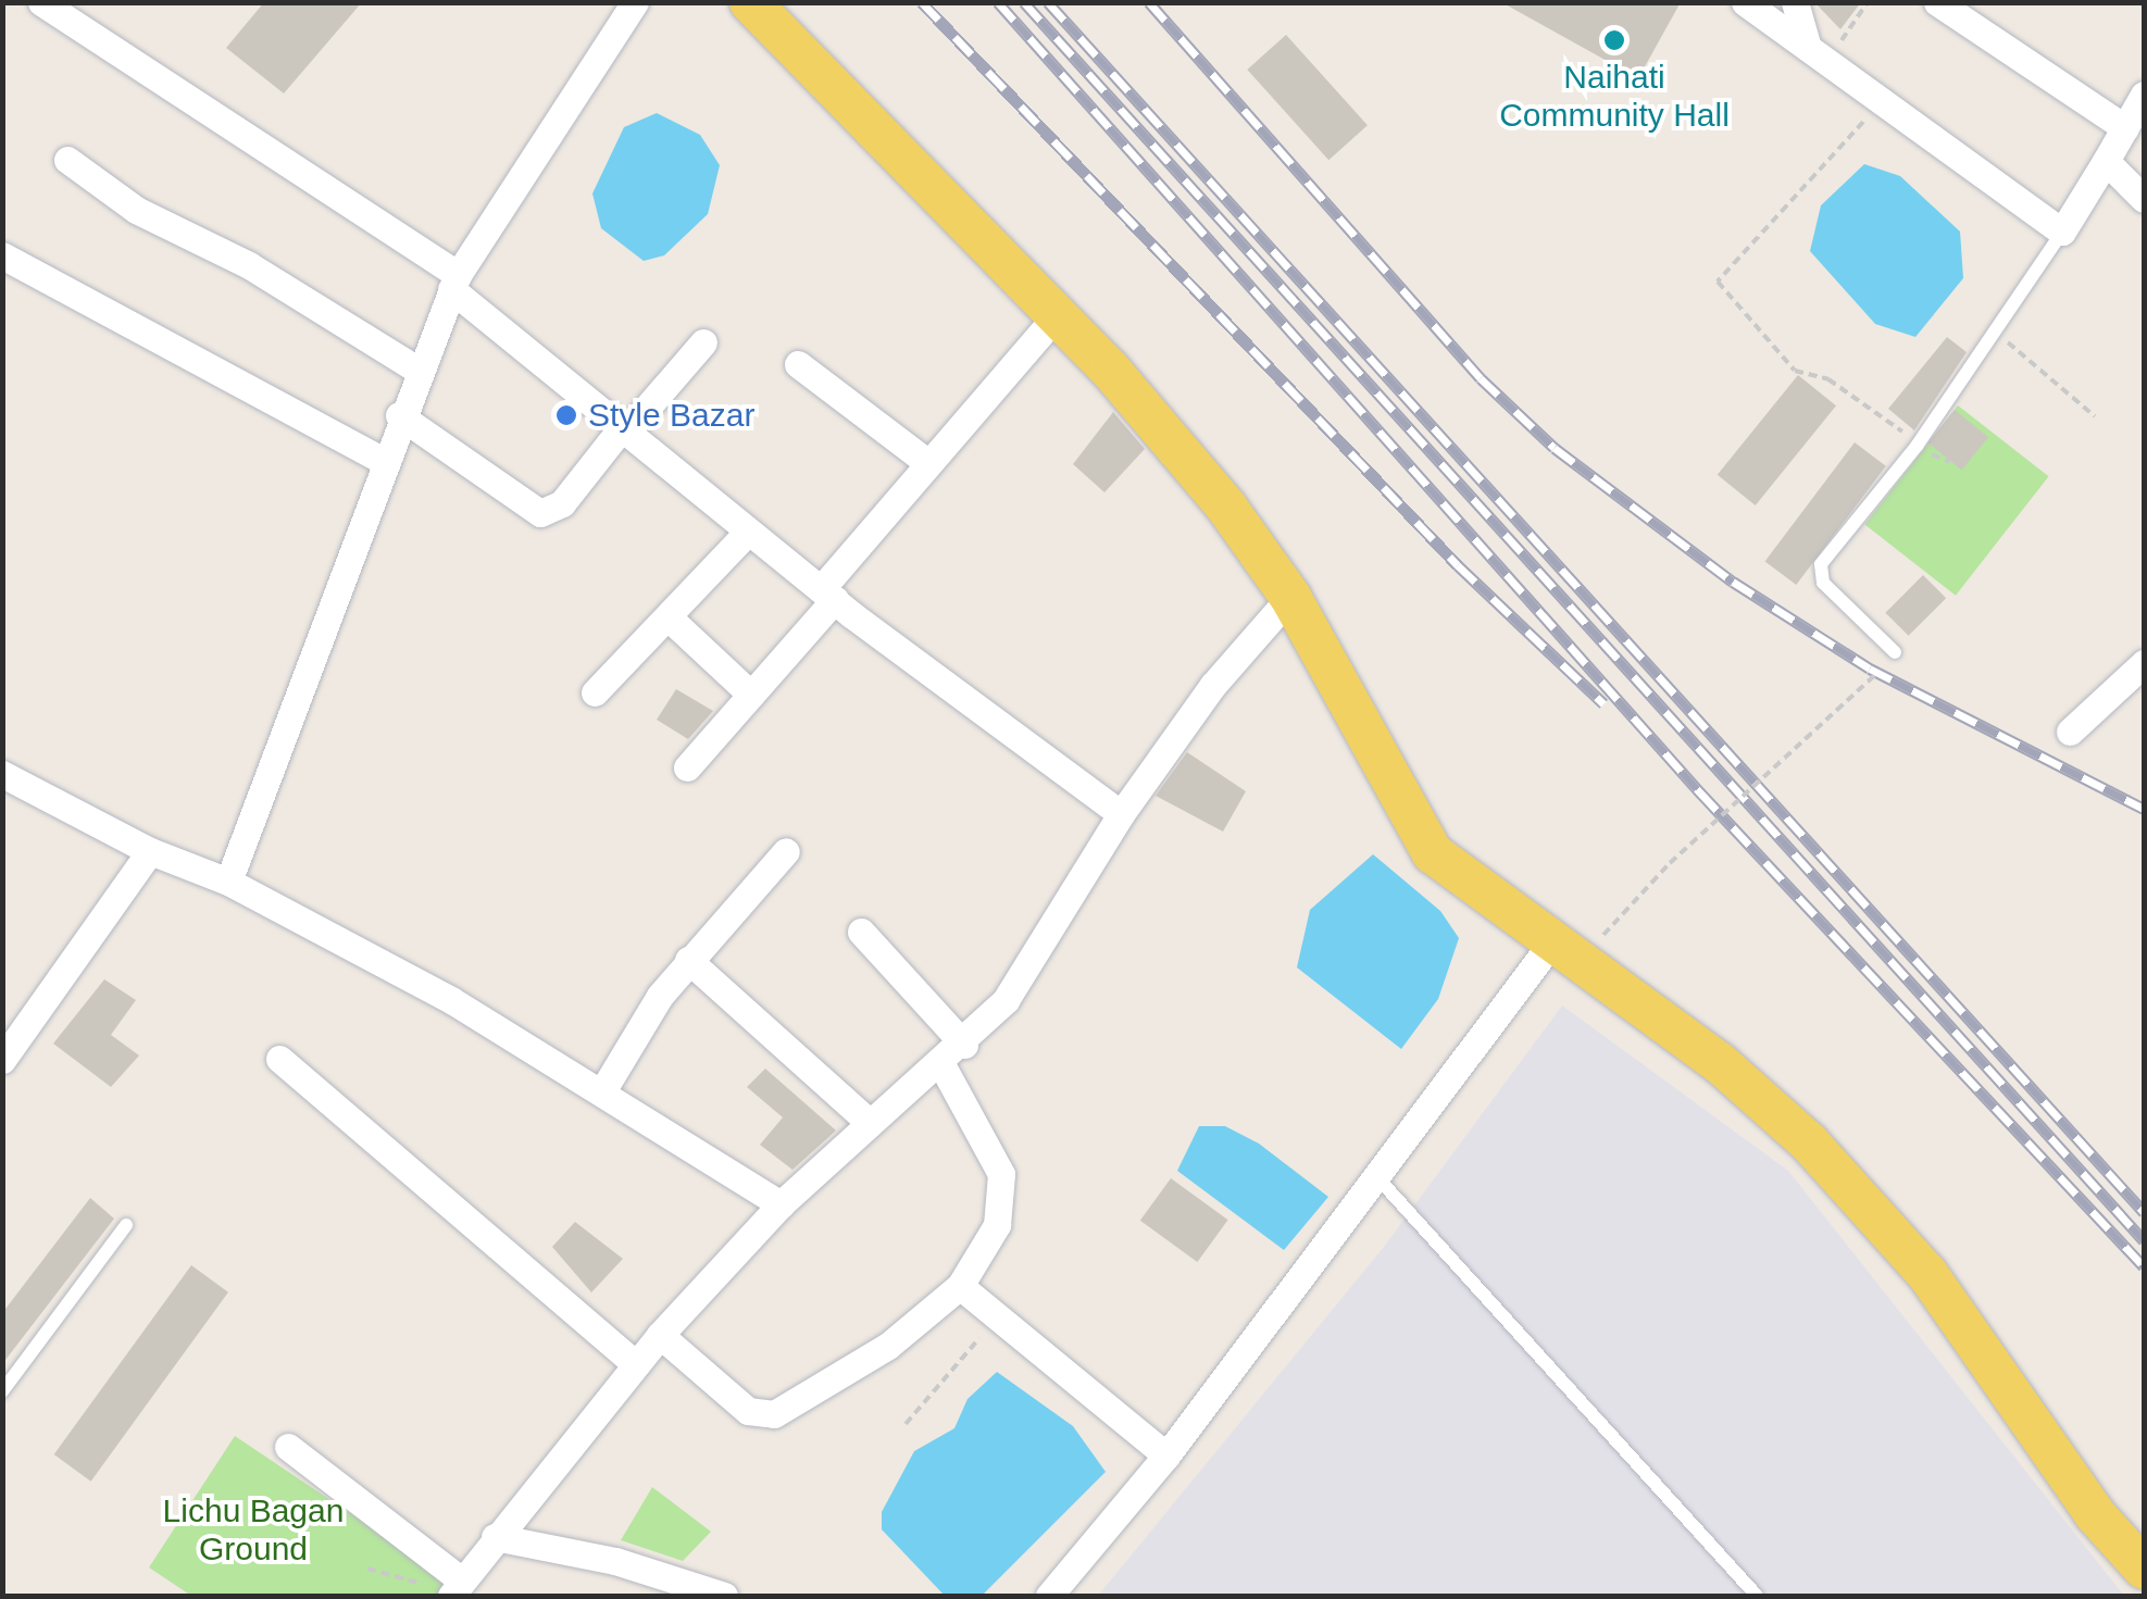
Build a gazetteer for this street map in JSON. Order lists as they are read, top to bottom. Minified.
{"parks":["Lichu Bagan Ground"],"places":["Naihati Community Hall","Style Bazar"]}
